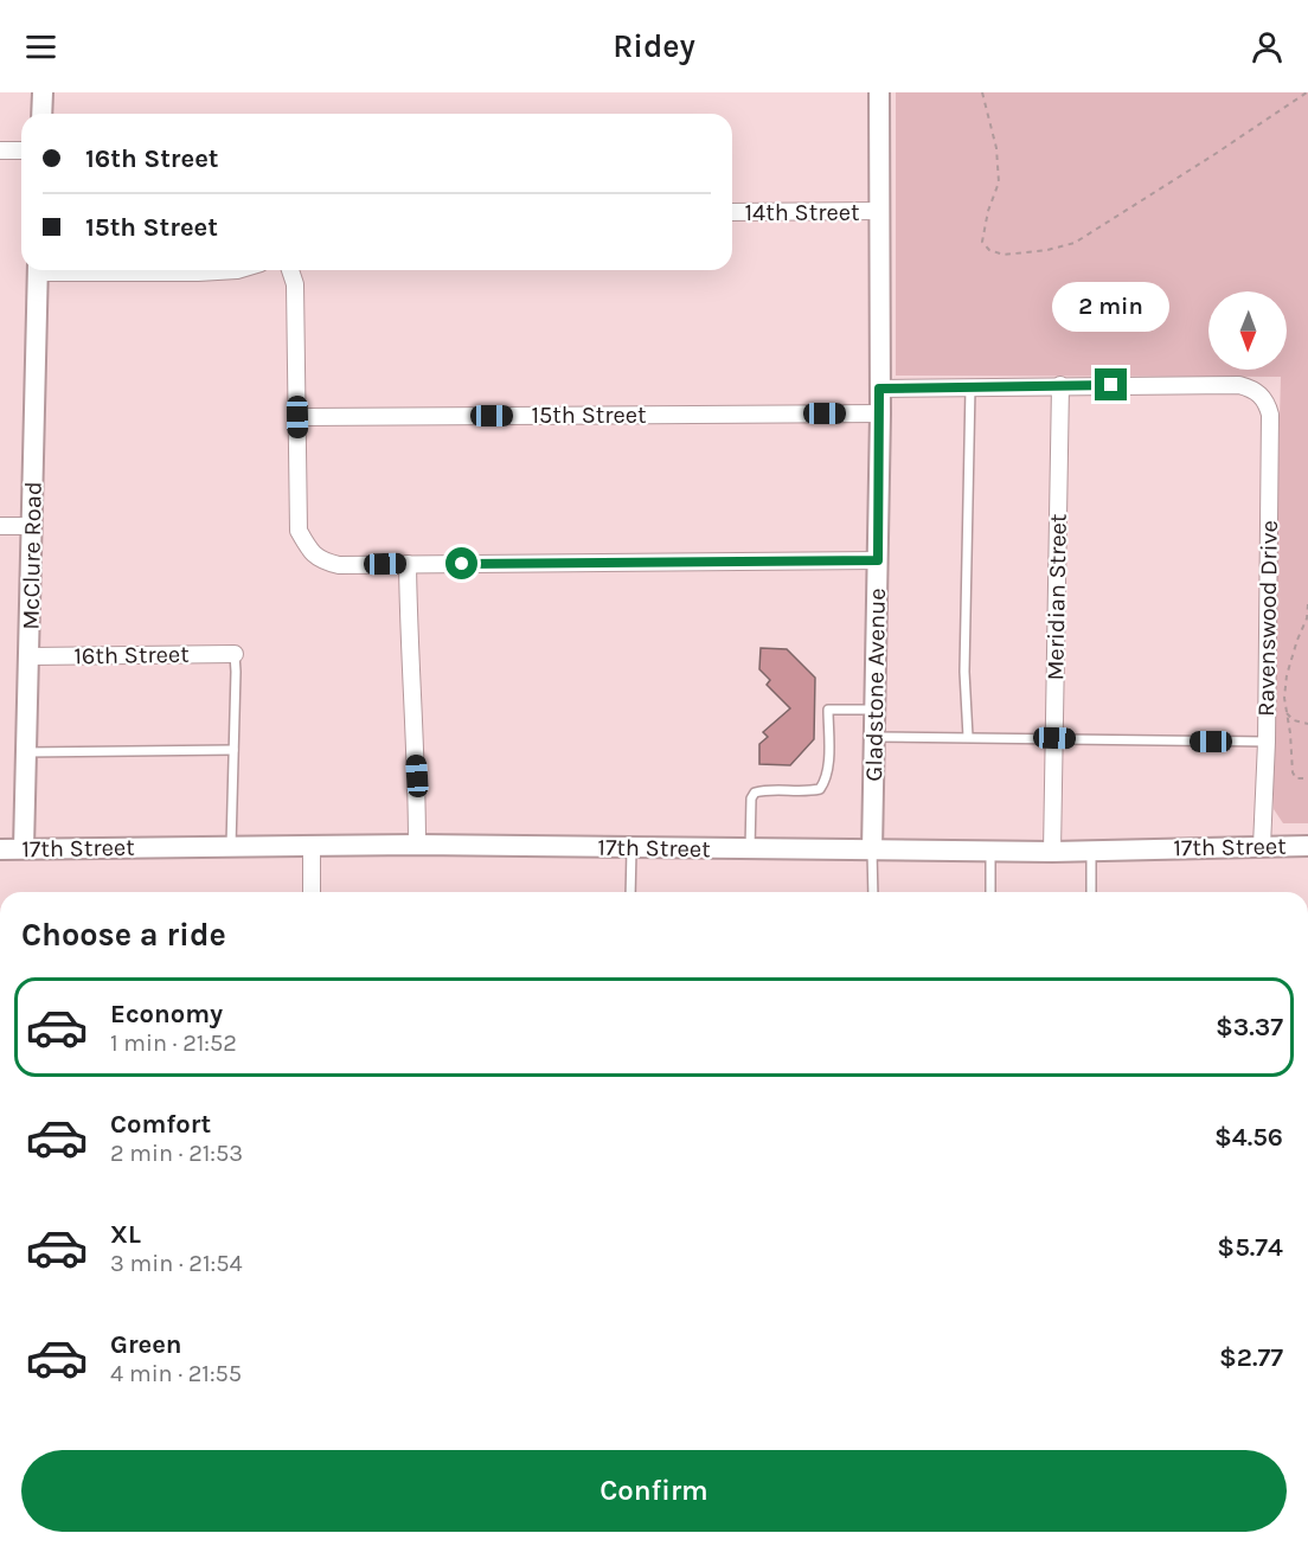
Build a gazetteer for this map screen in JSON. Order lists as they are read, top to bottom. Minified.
{"streets":{"street":["14th Street","15th Street","McClure Road","Meridian Street","Ravenswood Drive","16th Street","Gladstone Avenue","17th Street"]},"crossings":[["14th Street","Gladstone Avenue"],["15th Street","Gladstone Avenue"],["McClure Road","16th Street"],["McClure Road","17th Street"],["Meridian Street","Ravenswood Drive"],["Meridian Street","17th Street"],["Ravenswood Drive","17th Street"],["Gladstone Avenue","17th Street"]],"north":"bottom","page":{"header":"Ridey","banner":["16th Street","15th Street"],"bubble":"2 min","heading":"Choose a ride","list":[{"name":"Economy","note":"1 min · 21:52","value":"$3.37"},{"name":"Comfort","note":"2 min · 21:53","value":"$4.56"},{"name":"XL","note":"3 min · 21:54","value":"$5.74"},{"name":"Green","note":"4 min · 21:55","value":"$2.77"}],"buttons":"Confirm"}}
